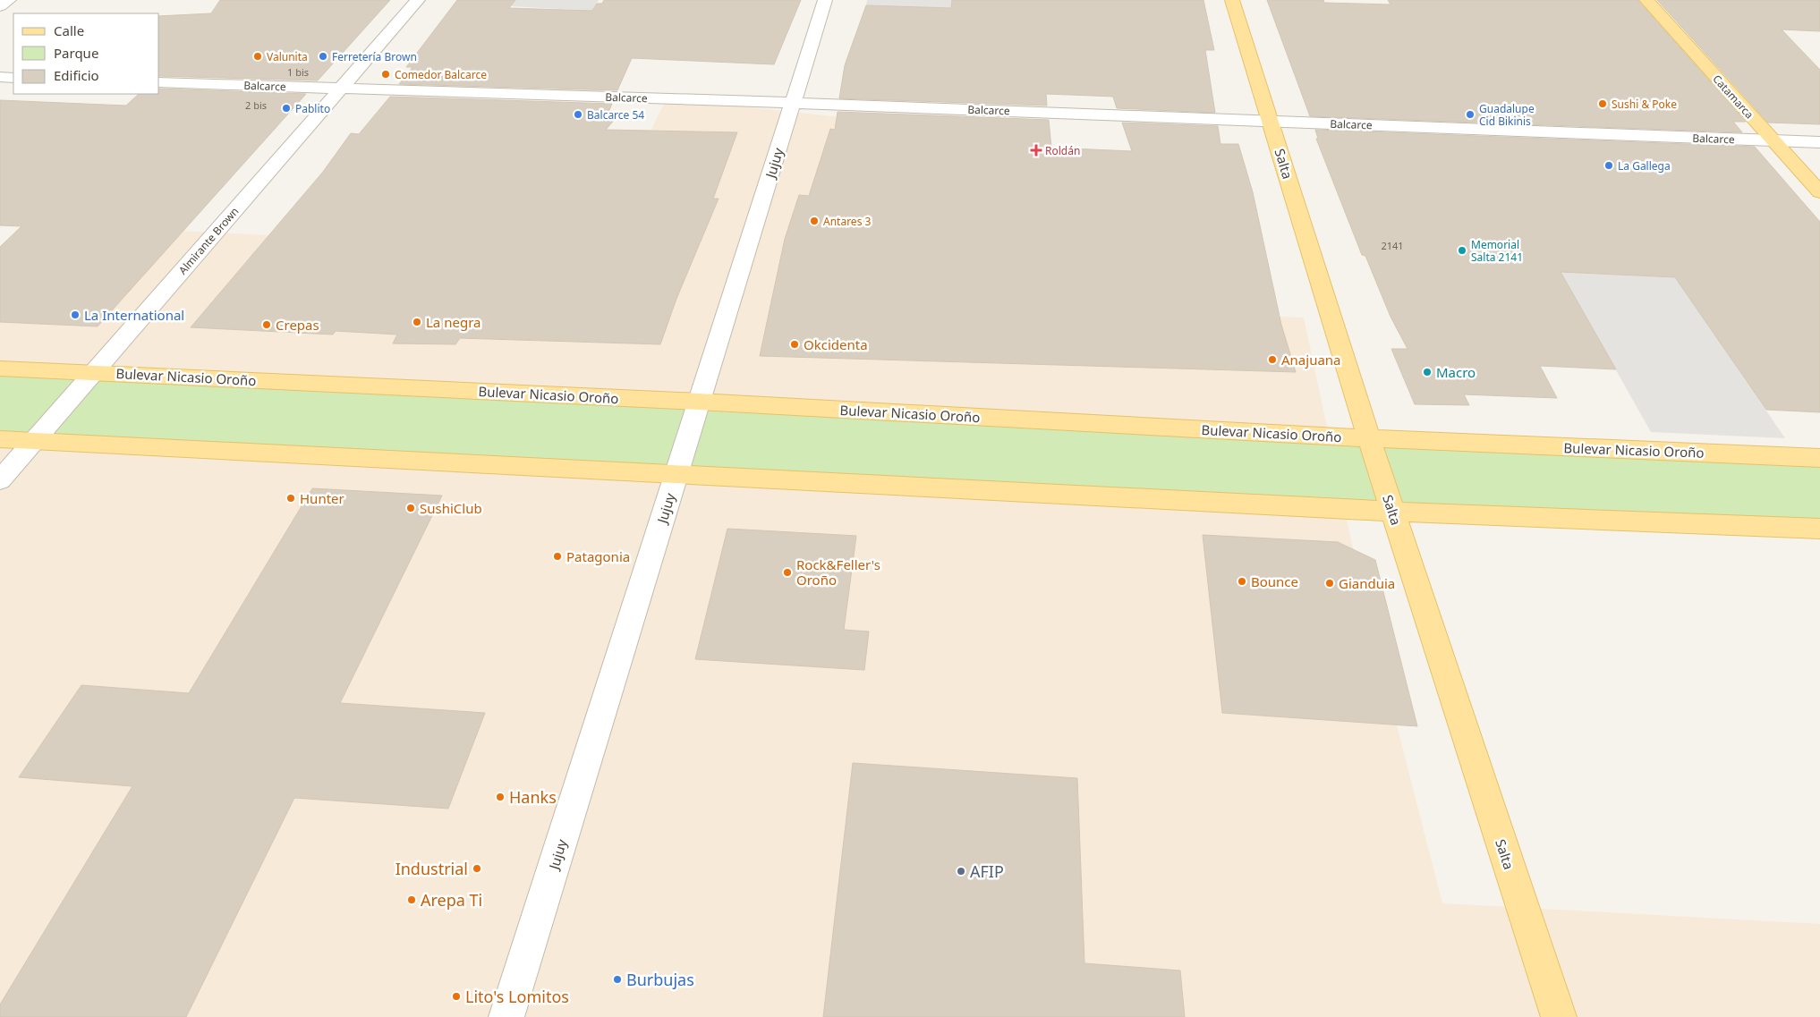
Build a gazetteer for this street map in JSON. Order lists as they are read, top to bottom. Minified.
{"streets":{"main road":["Catamarca","Salta","Bulevar Nicasio Oroño"],"street":["Balcarce","Jujuy","Almirante Brown"]},"crossings":[["Balcarce","Catamarca"],["Balcarce","Jujuy"],["Balcarce","Salta"],["Balcarce","Almirante Brown"],["Jujuy","Bulevar Nicasio Oroño"],["Salta","Bulevar Nicasio Oroño"],["Almirante Brown","Bulevar Nicasio Oroño"]],"places":{"other":["Valunita","Ferretería Brown","Comedor Balcarce","Sushi & Poke","Pablito","Balcarce 54","Guadalupe Cid Bikinis","La Gallega","Antares 3","Memorial Salta 2141","La International","La negra","Crepas","Okcidenta","Anajuana","Macro","Hunter","SushiClub","Patagonia","Rock&Feller's Oroño","Bounce","Gianduia","Hanks","Industrial","AFIP","Arepa Ti","Burbujas","Lito's Lomitos"],"health":["Roldán"]},"house_numbers":["1 bis","2 bis","2141"],"legend":["Calle","Parque","Edificio"]}
